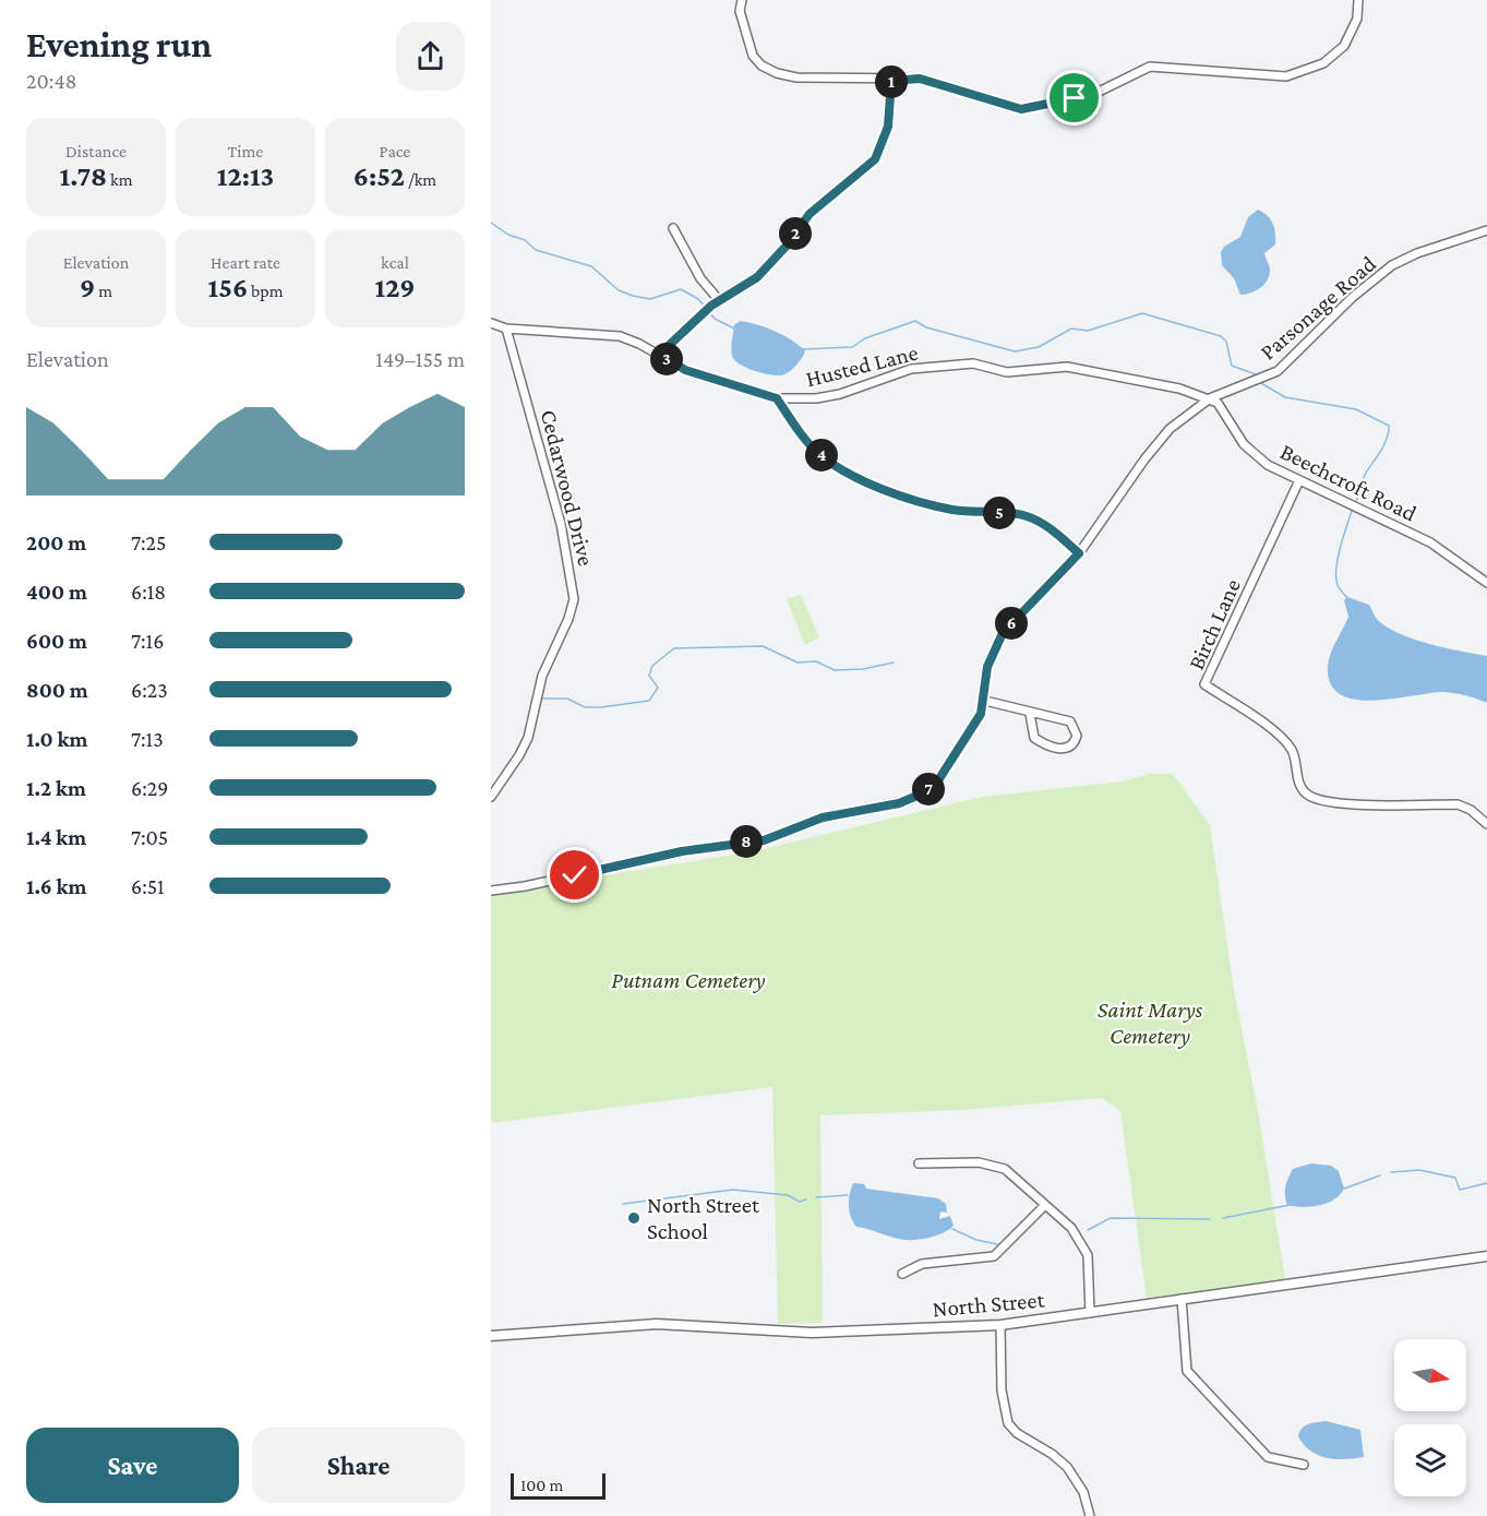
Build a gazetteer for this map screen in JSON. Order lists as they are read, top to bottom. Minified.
{"streets":{"main road":["North Street"],"street":["Parsonage Road","Husted Lane","Beechcroft Road","Cedarwood Drive","Birch Lane"]},"crossings":[["Parsonage Road","Husted Lane"],["Parsonage Road","Beechcroft Road"],["Husted Lane","Beechcroft Road"],["Husted Lane","Cedarwood Drive"],["Beechcroft Road","Birch Lane"]],"parks":["Putnam Cemetery","Saint Marys Cemetery"],"places":["North Street School"],"scale_bar":"100 m","north":"right","page":{"heading":["Evening run","20:48"],"pins":["1","2","3","4","5","6","7","8"],"stats":[["Distance","1.78 km"],["Time","12:13"],["Pace","6:52 /km"],["Elevation","9 m"],["Heart rate","156 bpm"],["kcal","129"]],"chart":["Elevation","149–155 m"],"list":[{"name":"200 m","note":"7:25"},{"name":"400 m","note":"6:18"},{"name":"600 m","note":"7:16"},{"name":"800 m","note":"6:23"},{"name":"1.0 km","note":"7:13"},{"name":"1.2 km","note":"6:29"},{"name":"1.4 km","note":"7:05"},{"name":"1.6 km","note":"6:51"}],"buttons":["Save","Share"],"scale":"100 m"}}
